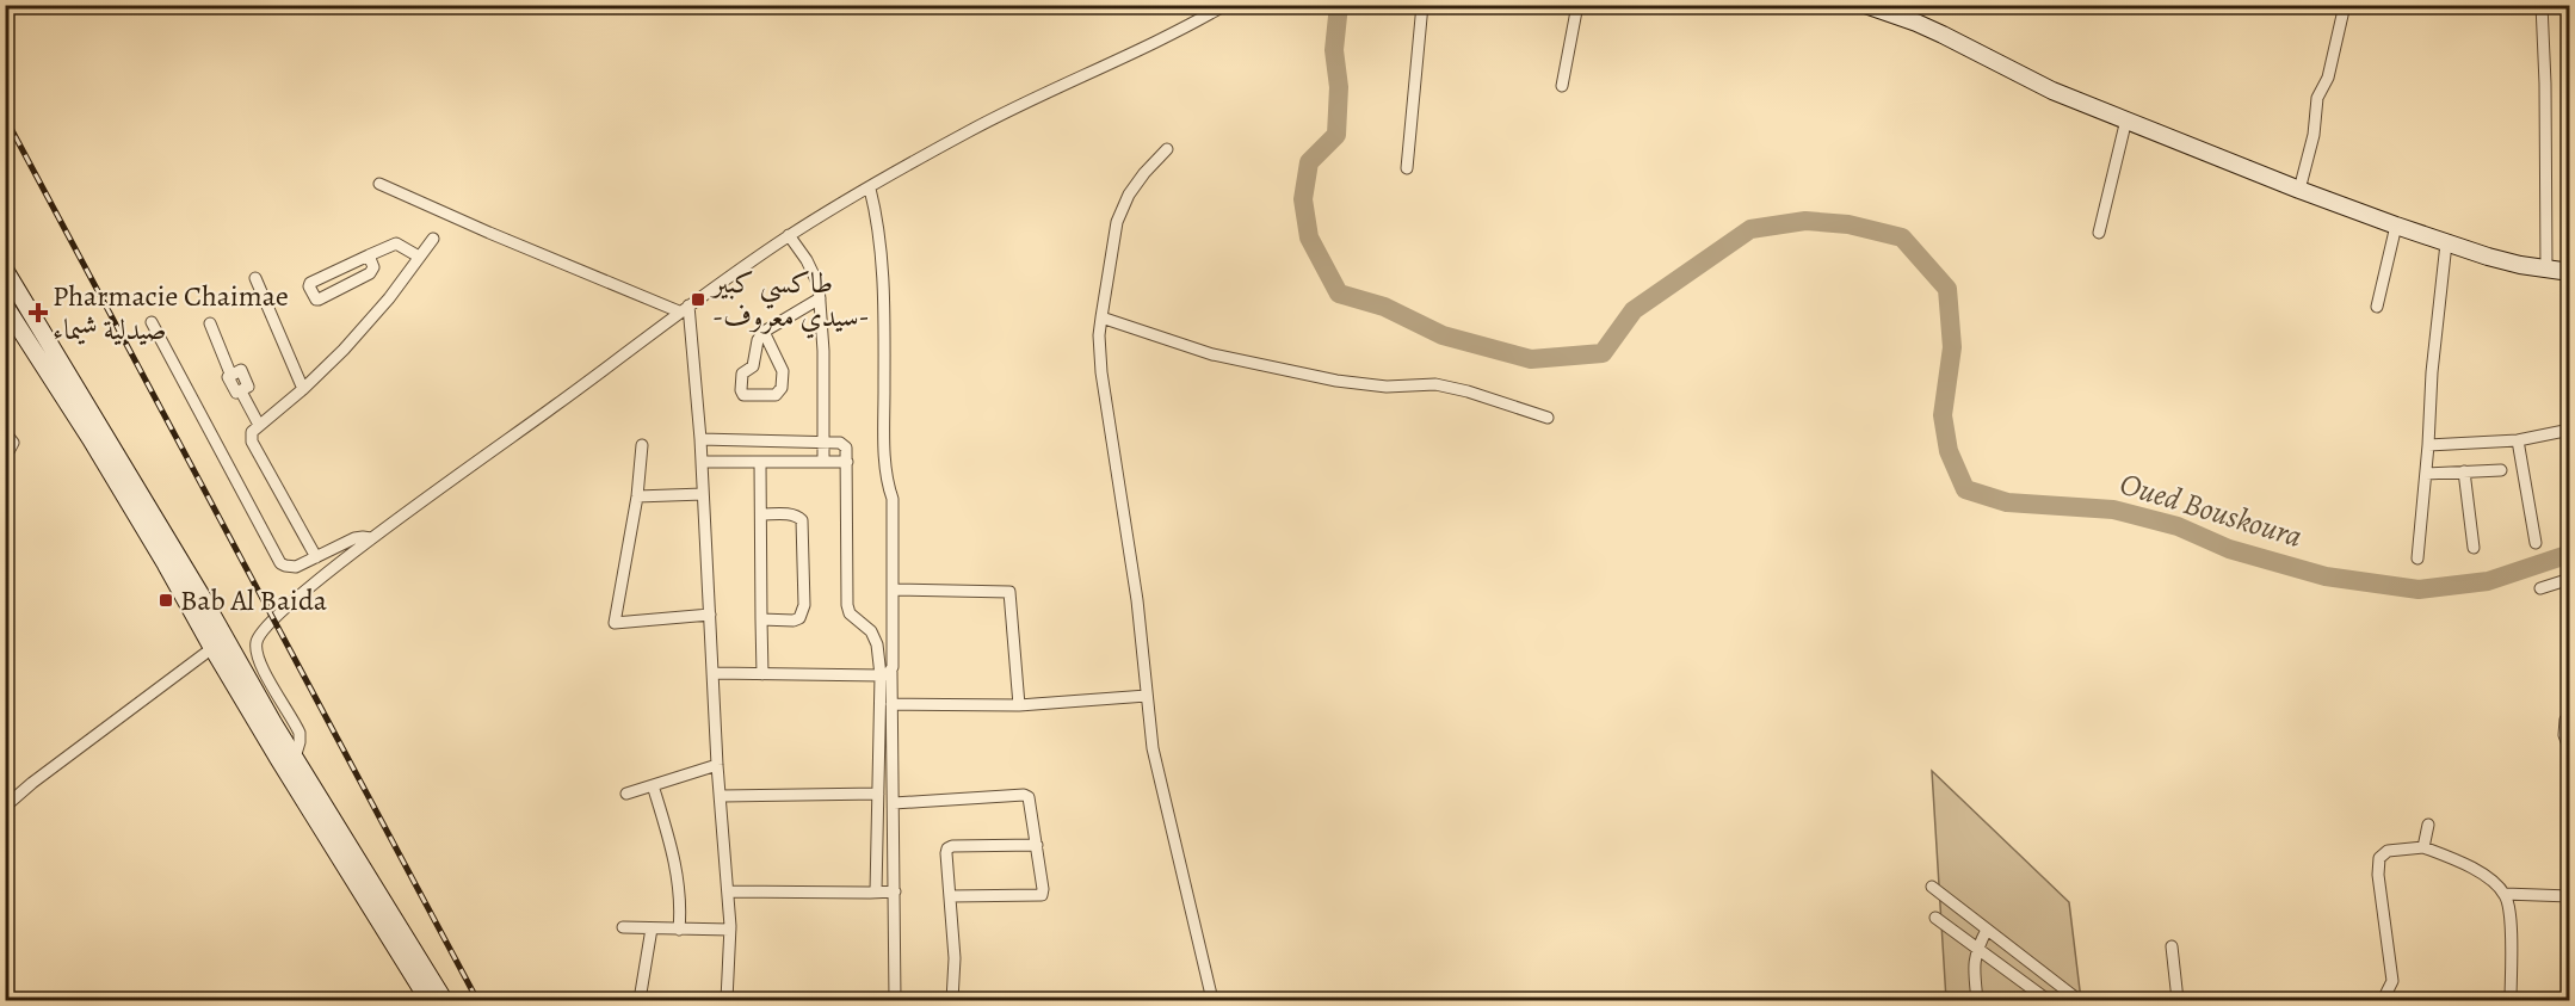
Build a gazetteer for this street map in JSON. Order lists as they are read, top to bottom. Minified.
{"water":["Oued Bouskoura"],"places":{"transit":["طاكسي كبير -سيدي معروف-","Bab Al Baida"],"health":["Pharmacie Chaimae صيدلية شيماء"]}}
